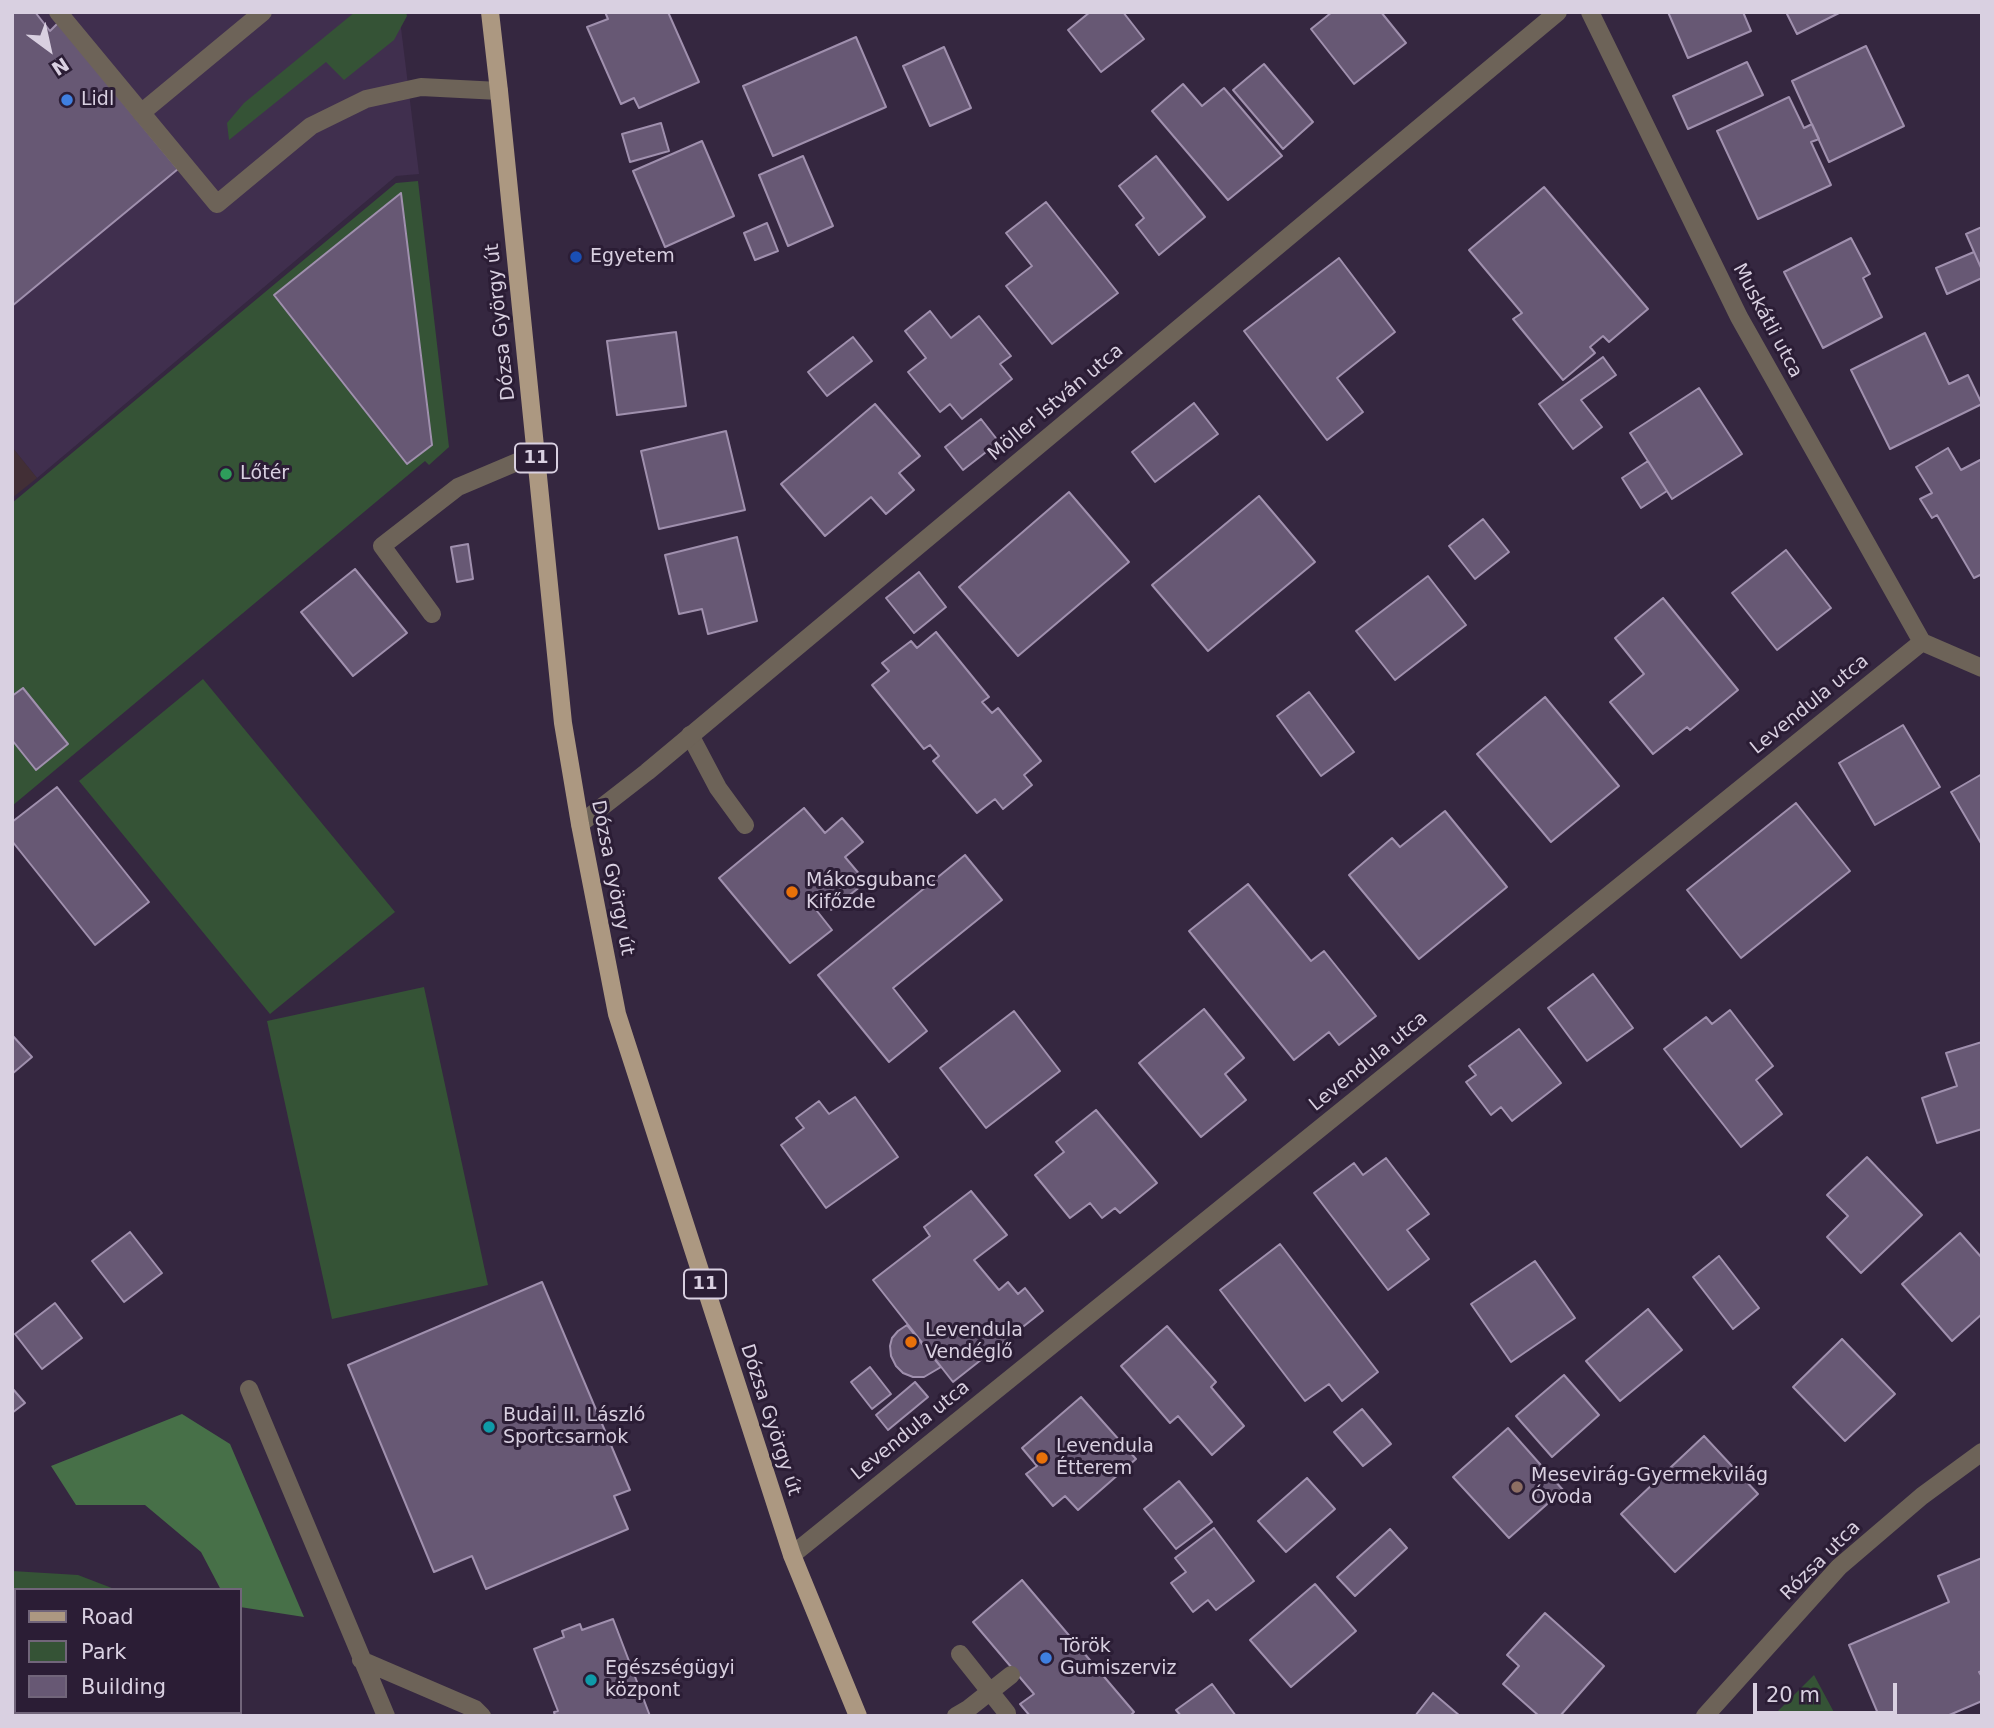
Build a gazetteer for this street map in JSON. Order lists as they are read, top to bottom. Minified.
{"streets":{"main road":["Dózsa György út","11"],"street":["Muskátli utca","Möller István utca","Levendula utca","Rózsa utca"]},"crossings":[["Muskátli utca","Levendula utca"],["Dózsa György út","Möller István utca"],["Dózsa György út","Levendula utca"]],"places":["Lidl","Egyetem","Lőtér","Mákosgubanc Kifőzde","Levendula Vendéglő","Budai II. László Sportcsarnok","Levendula Étterem","Mesevirág-Gyermekvilág Óvoda","Török Gumiszerviz","Egészségügyi központ"],"legend":["Road","Park","Building"],"scale_bar":"20 m","north":"bottom right"}
